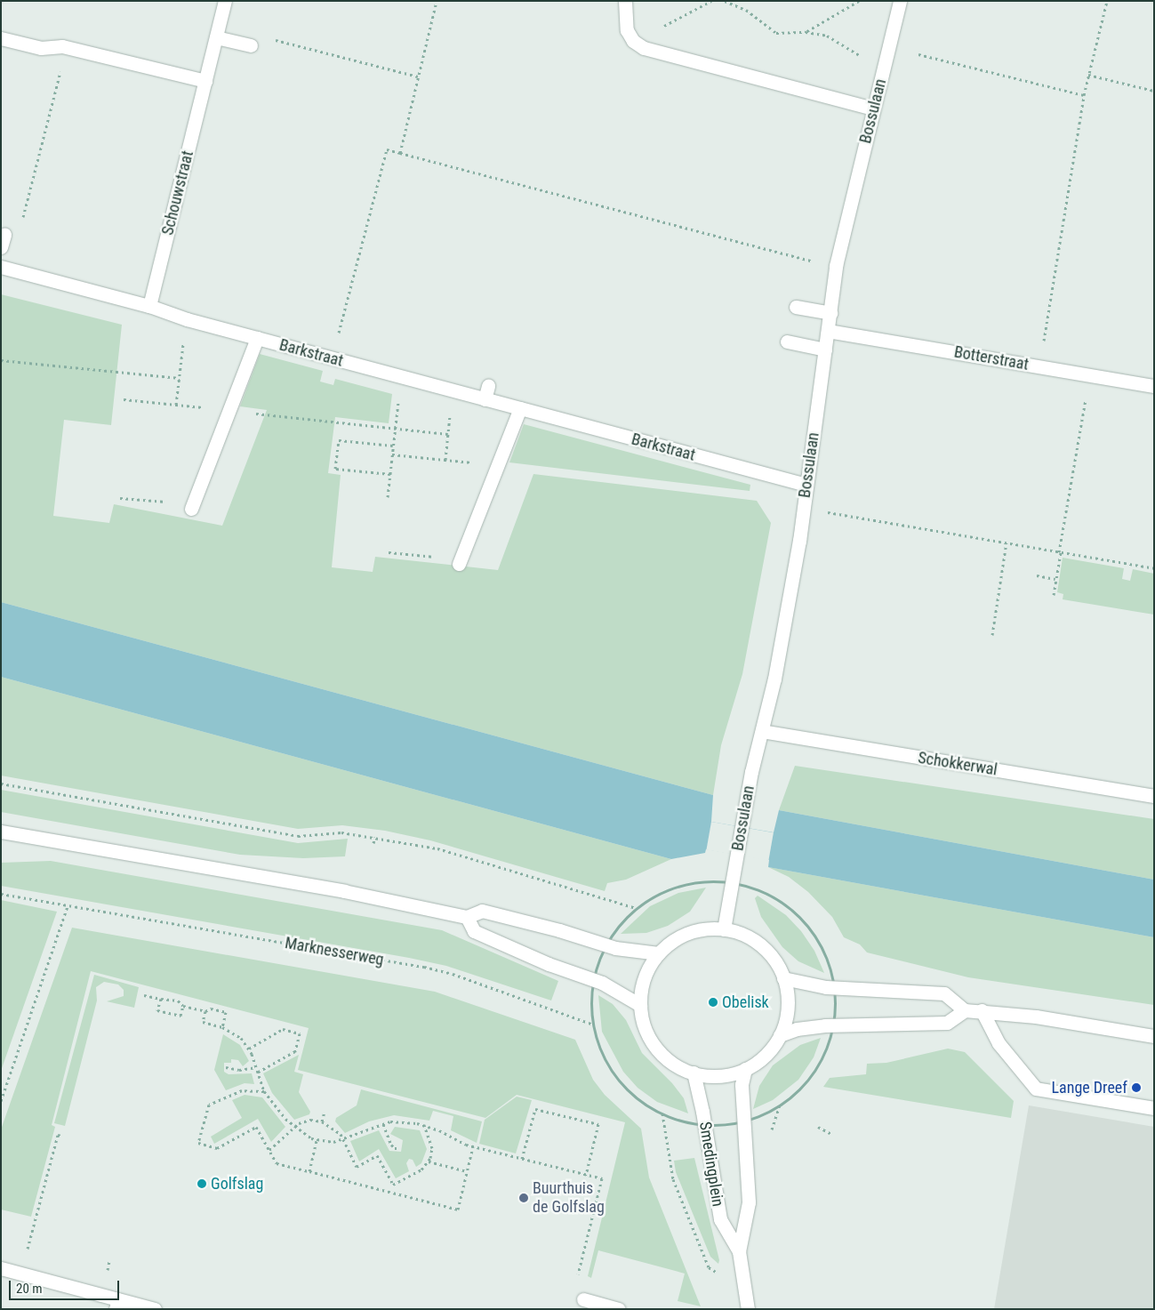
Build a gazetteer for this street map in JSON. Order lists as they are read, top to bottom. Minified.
{"streets":{"street":["Bossulaan","Schouwstraat","Barkstraat","Botterstraat","Schokkerwal","Smedingplein"],"path":["Marknesserweg"]},"crossings":[["Bossulaan","Barkstraat"],["Bossulaan","Botterstraat"],["Bossulaan","Schokkerwal"],["Bossulaan","Smedingplein"],["Schouwstraat","Barkstraat"],["Marknesserweg","Smedingplein"]],"places":["Obelisk","Lange Dreef","Golfslag","Buurthuis de Golfslag"],"scale_bar":"20 m"}
